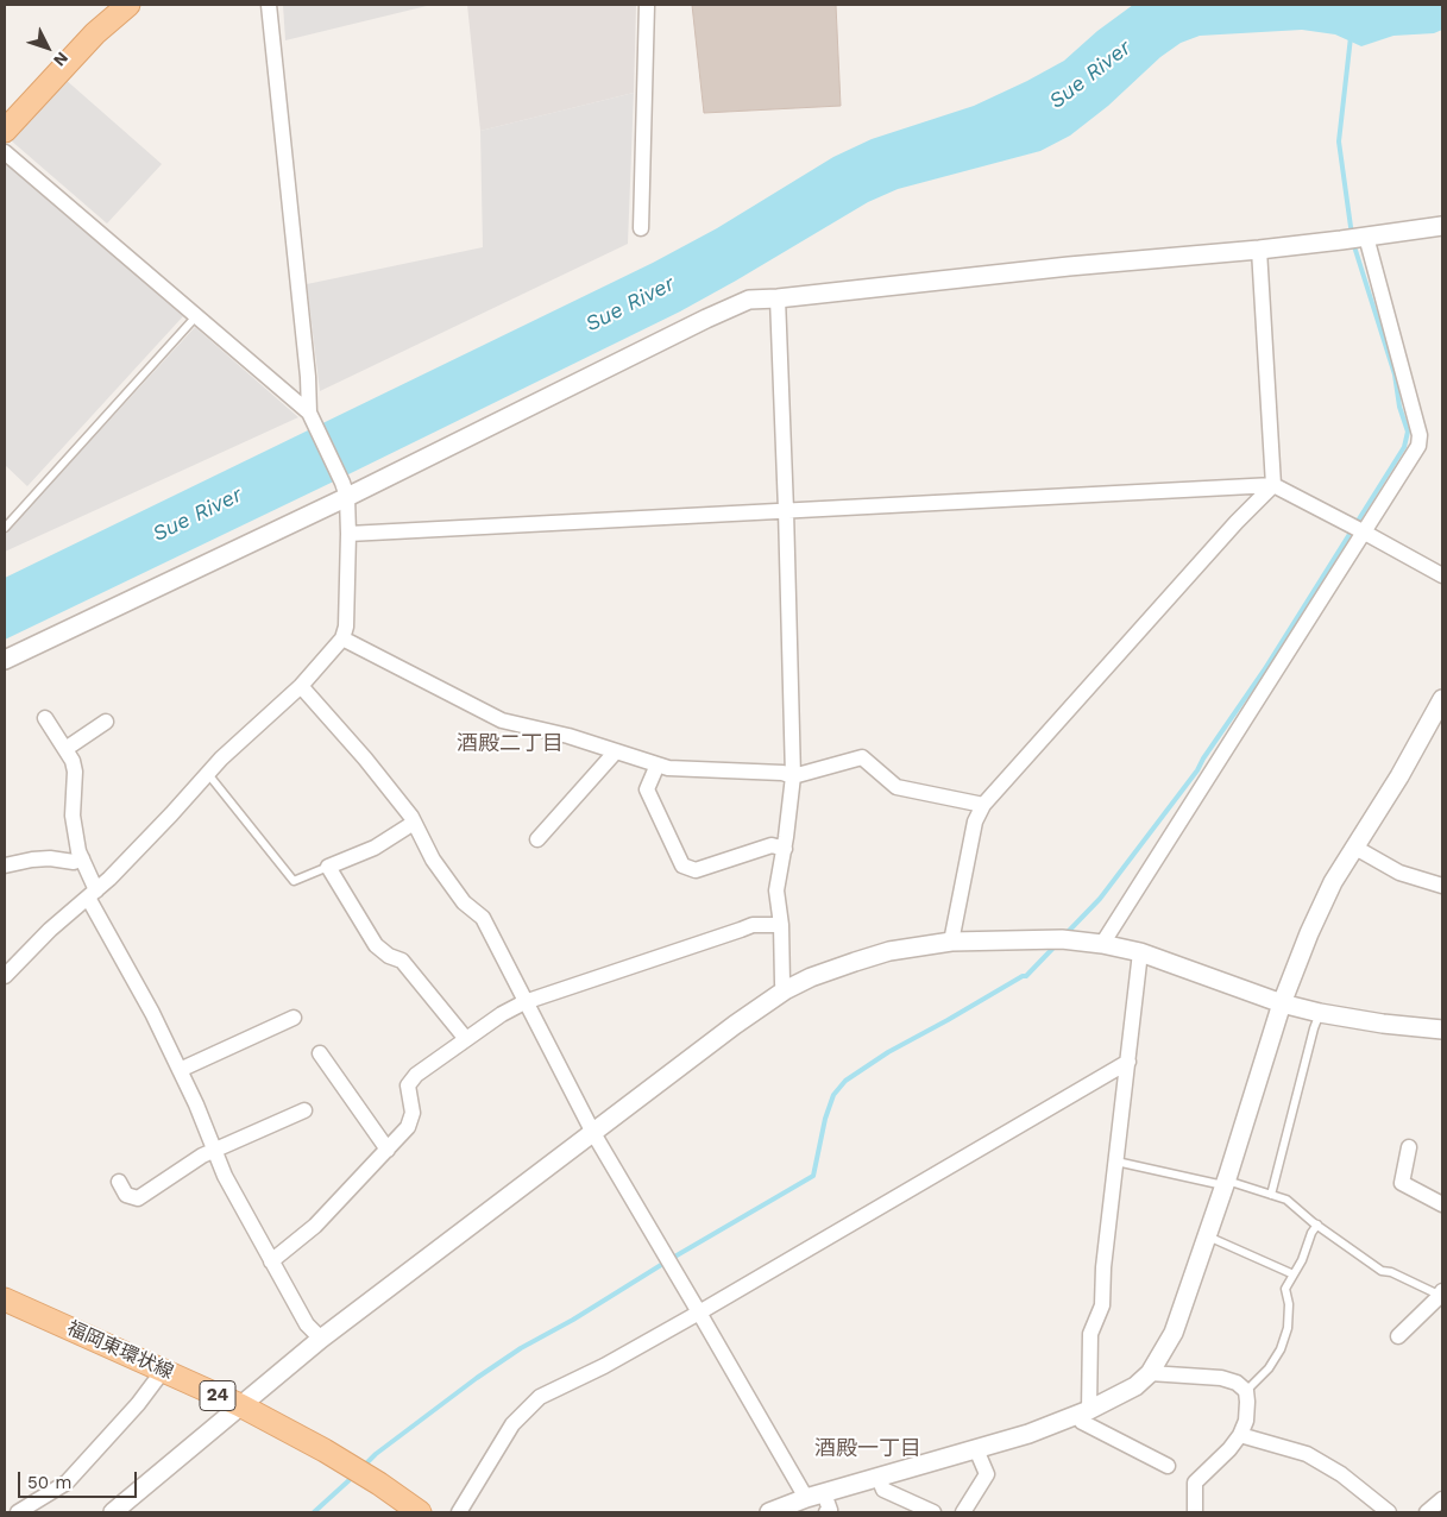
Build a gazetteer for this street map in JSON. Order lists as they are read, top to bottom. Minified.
{"streets":{"main road":["福岡東環状線","24"]},"districts":["酒殿二丁目","酒殿一丁目"],"water":["Sue River"],"scale_bar":"50 m","north":"bottom right"}
